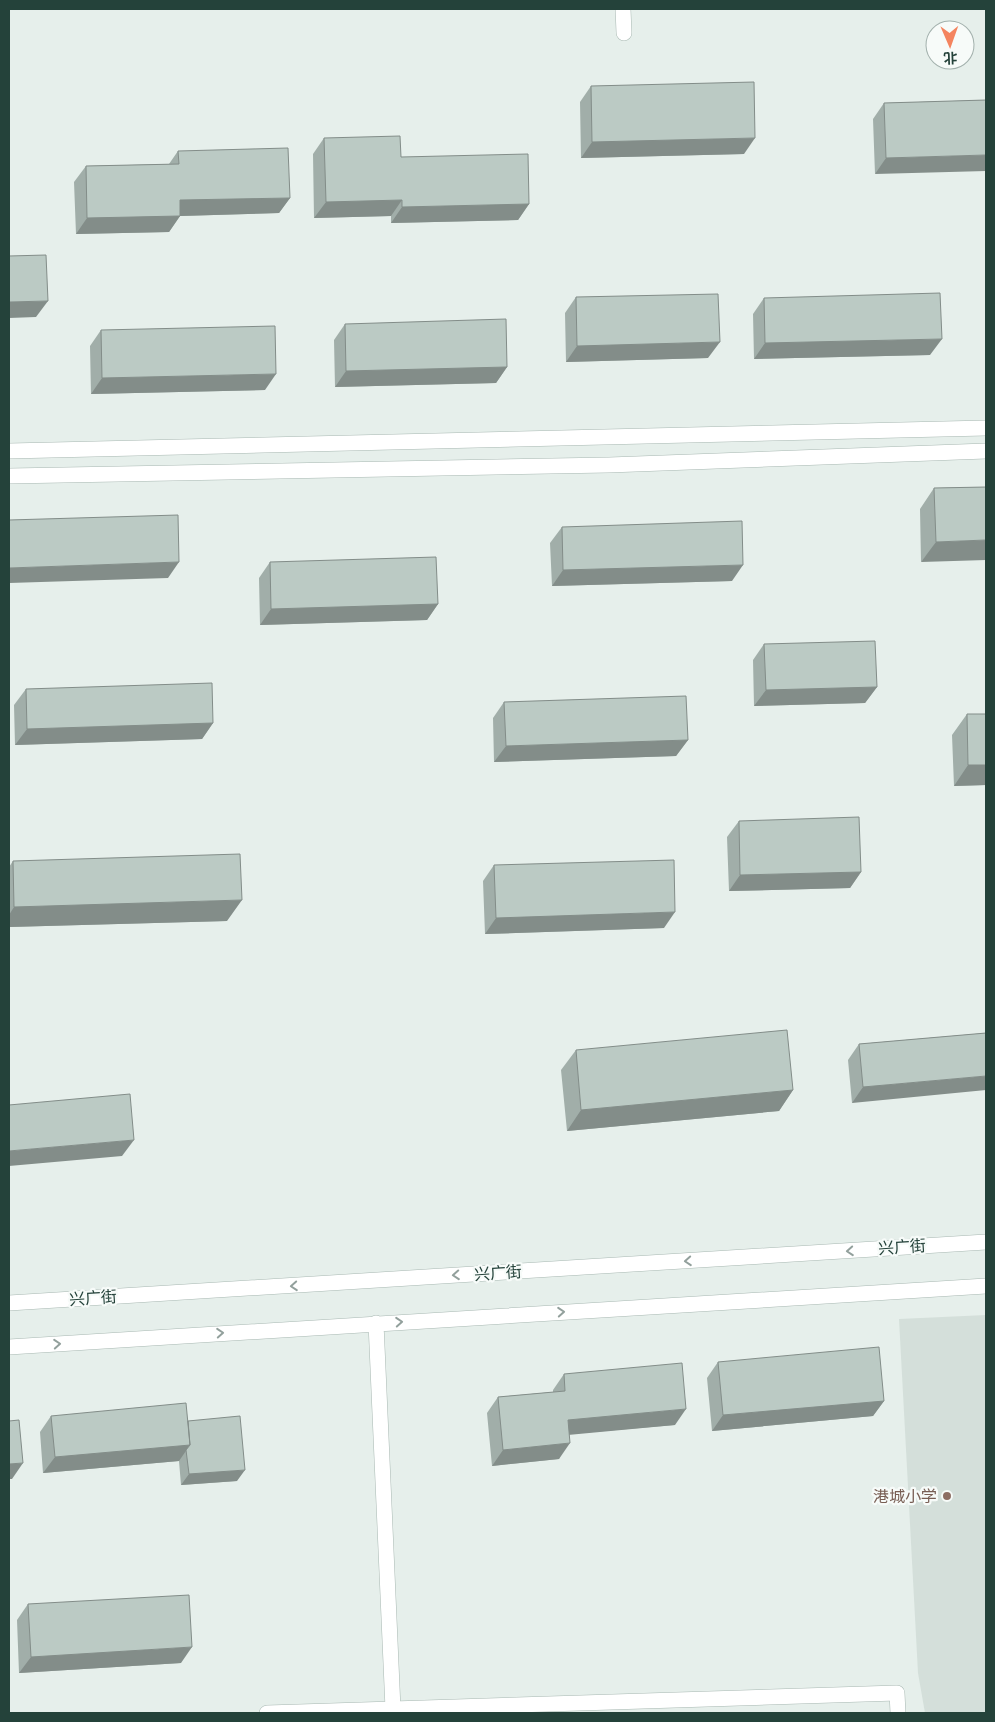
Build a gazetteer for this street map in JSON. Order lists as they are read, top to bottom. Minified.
{"streets":{"street":["兴广街"]},"places":["港城小学"],"north":"bottom"}
